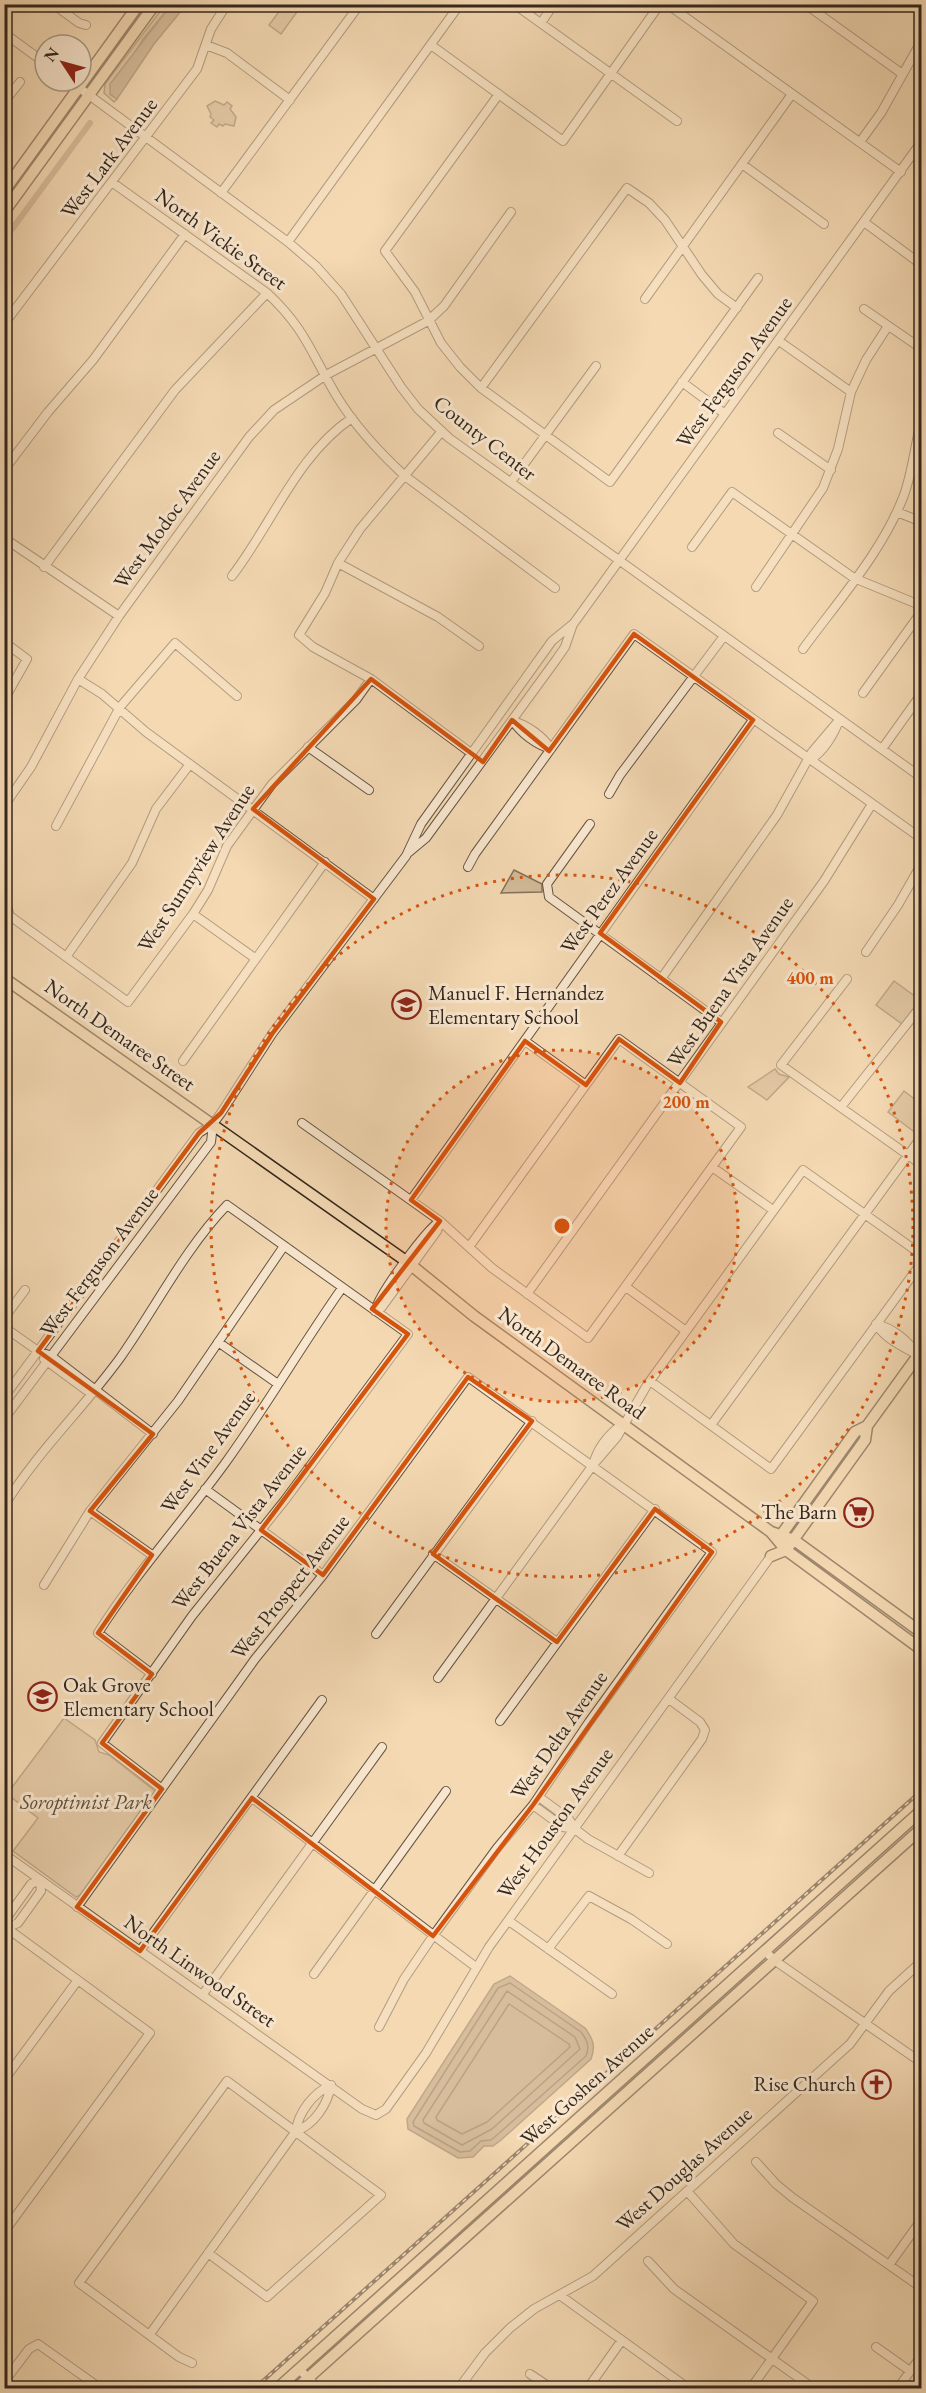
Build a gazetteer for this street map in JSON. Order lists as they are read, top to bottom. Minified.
{"streets":{"main road":["North Demaree Street","North Demaree Road","West Houston Avenue","West Goshen Avenue"],"street":["West Lark Avenue","North Vickie Street","West Ferguson Avenue","County Center","West Modoc Avenue","West Sunnyview Avenue","West Perez Avenue","West Buena Vista Avenue","West Vine Avenue","West Prospect Avenue","West Delta Avenue","North Linwood Street","West Douglas Avenue"]},"crossings":[["West Lark Avenue","North Vickie Street"],["West Lark Avenue","County Center"],["North Vickie Street","West Modoc Avenue"],["West Ferguson Avenue","County Center"],["West Ferguson Avenue","North Demaree Street"],["West Ferguson Avenue","North Demaree Road"],["County Center","West Modoc Avenue"],["West Buena Vista Avenue","West Vine Avenue"],["West Buena Vista Avenue","West Prospect Avenue"],["North Demaree Street","North Demaree Road"],["North Demaree Road","West Houston Avenue"],["West Prospect Avenue","North Linwood Street"],["West Houston Avenue","North Linwood Street"]],"parks":["Soroptimist Park"],"places":{"school or university":["Manuel F. Hernandez Elementary School","Oak Grove Elementary School"],"supermarket":["The Barn"],"church":["Rise Church"]},"north":"top left","rings":["400 m","200 m"]}
